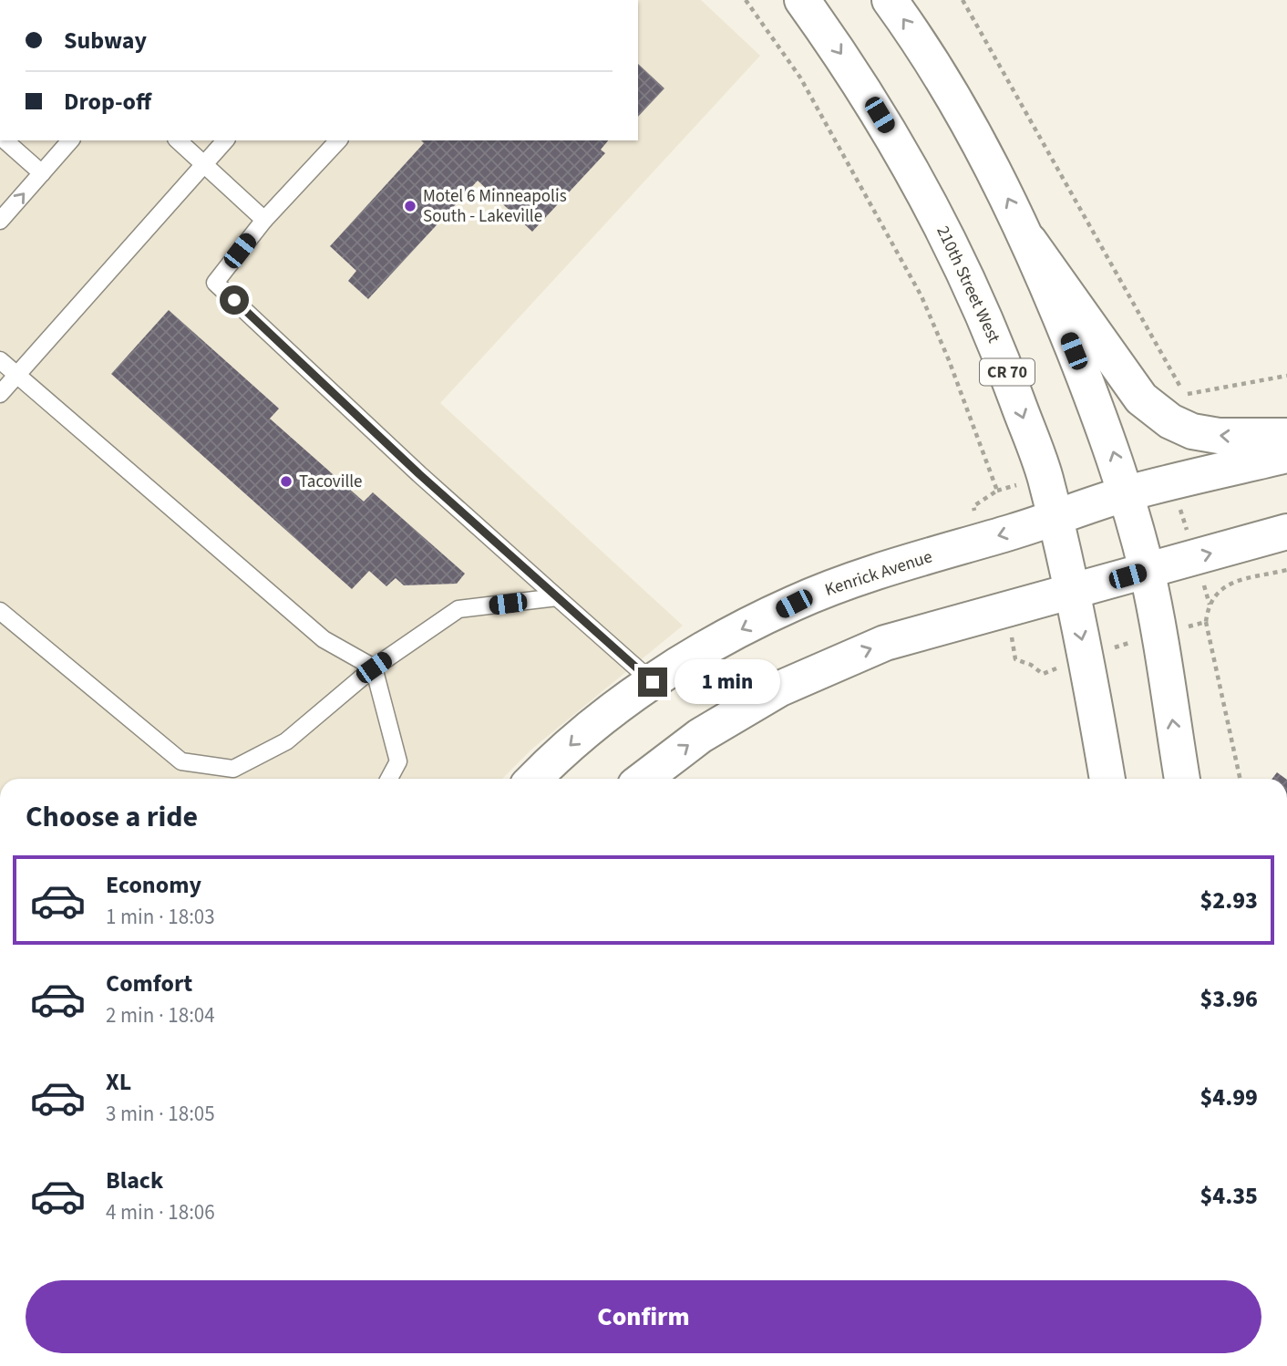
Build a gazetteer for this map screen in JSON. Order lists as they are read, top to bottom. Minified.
{"streets":{"main road":["210th Street West","CR 70","Kenrick Avenue"]},"crossings":[["210th Street West","Kenrick Avenue"]],"places":["Motel 6 Minneapolis South - Lakeville","Tacoville"],"page":{"banner":["Subway","Drop-off"],"bubble":"1 min","heading":"Choose a ride","list":[{"name":"Economy","note":"1 min · 18:03","value":"$2.93"},{"name":"Comfort","note":"2 min · 18:04","value":"$3.96"},{"name":"XL","note":"3 min · 18:05","value":"$4.99"},{"name":"Black","note":"4 min · 18:06","value":"$4.35"}],"buttons":"Confirm"}}
